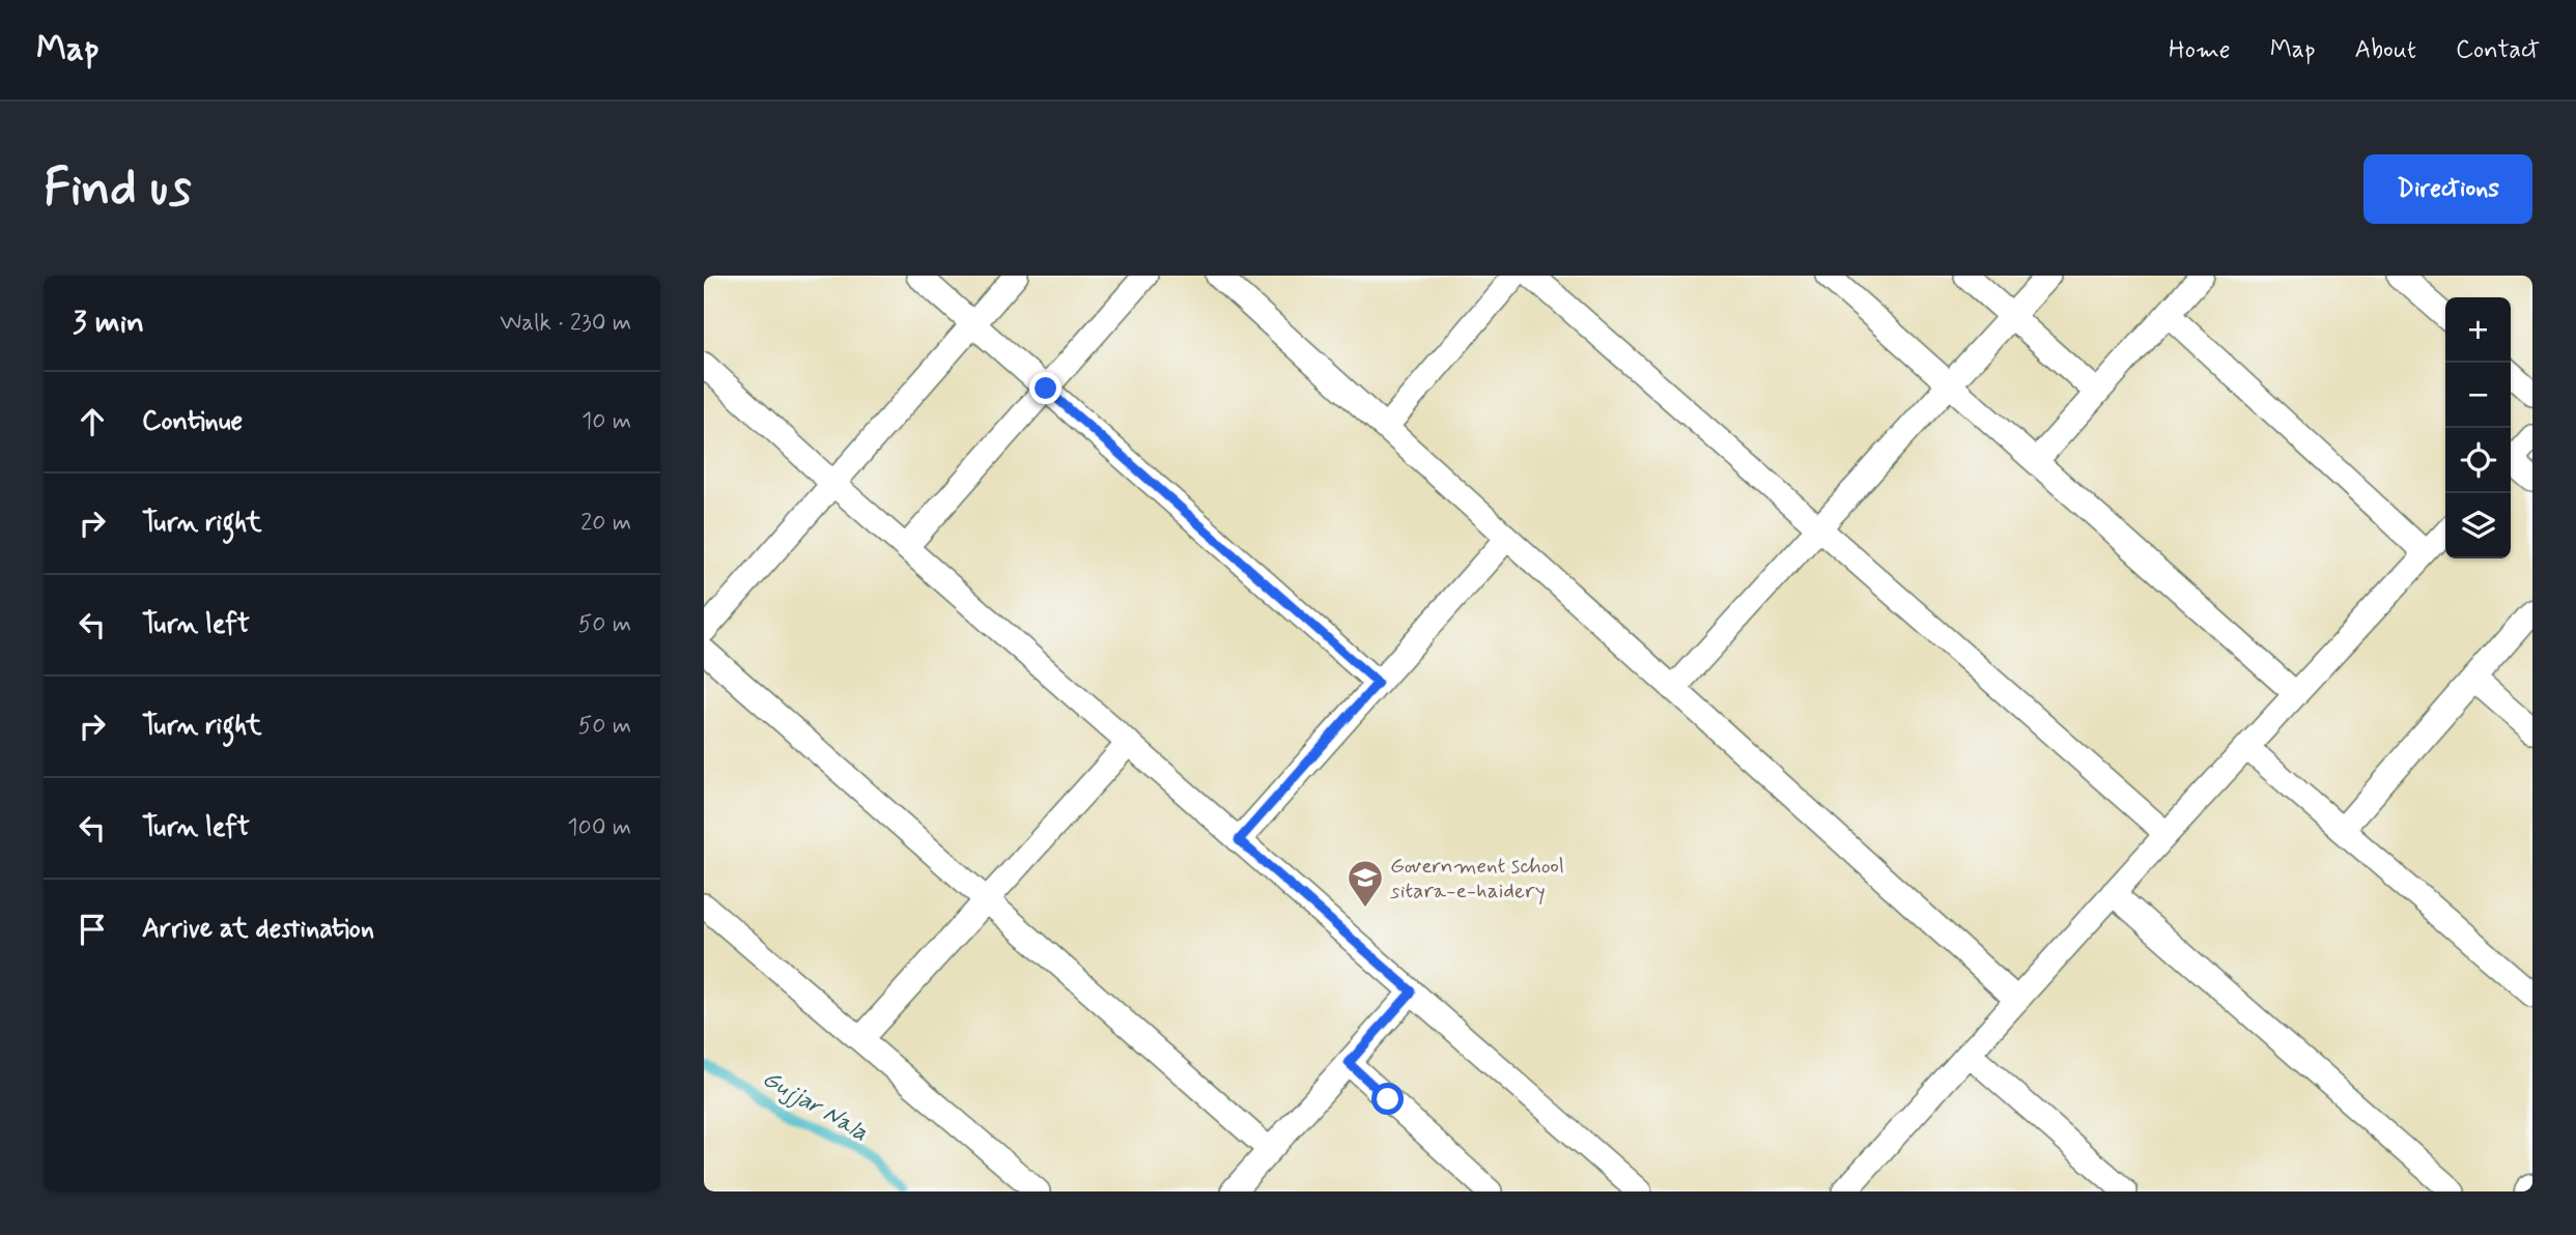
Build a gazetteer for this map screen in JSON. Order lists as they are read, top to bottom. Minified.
{"water":["Gujjar Nala"],"places":{"school or university":["Government school sitara-e-haidery"]},"page":{"header":"Map","nav":["Home","Map","About","Contact"],"buttons":"Directions","title":"Find us","heading":["3 min","Walk · 230 m"],"map_buttons":["+","−"],"list":[["Continue","10 m"],["Turn right","20 m"],["Turn left","50 m"],["Turn right","50 m"],["Turn left","100 m"],"Arrive at destination"]}}
